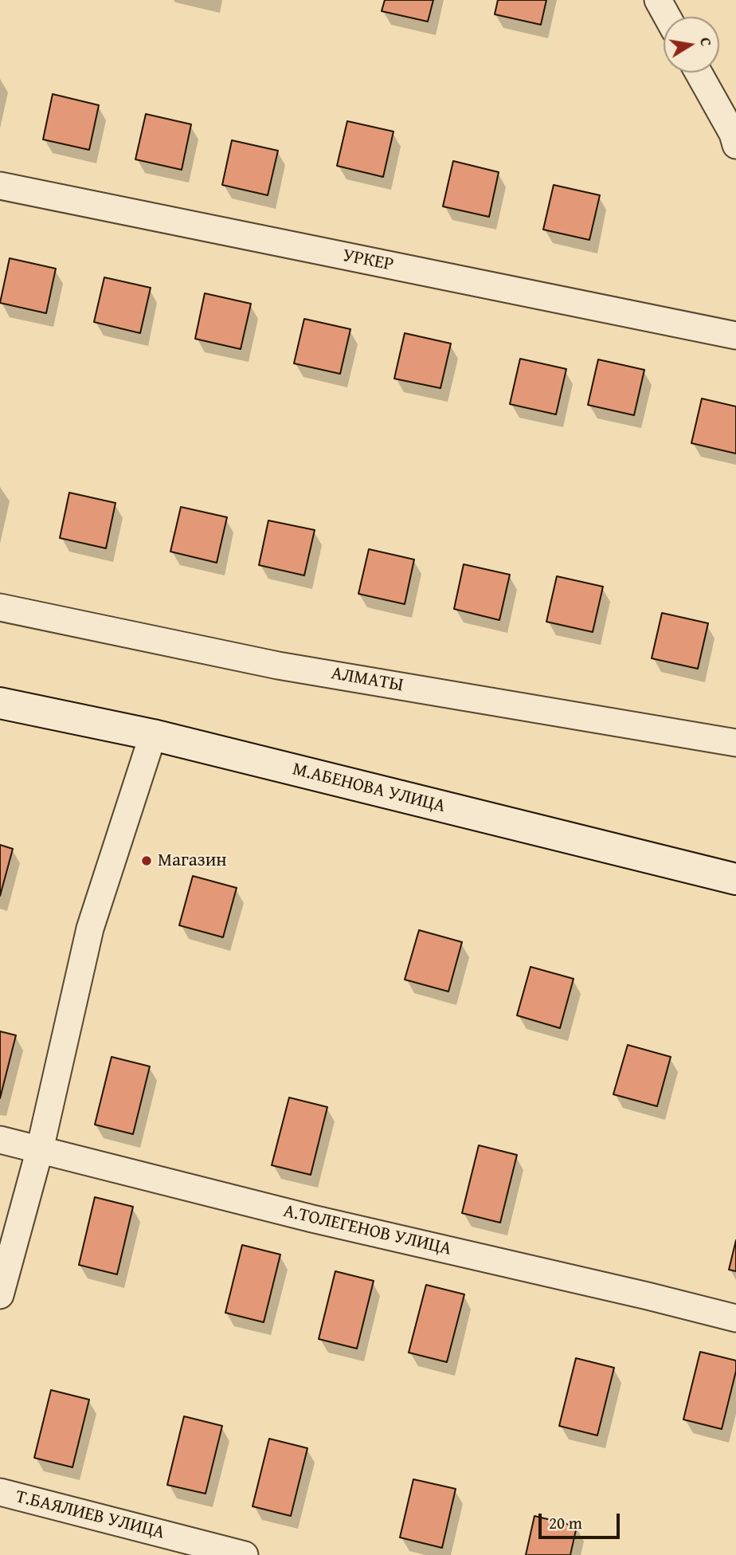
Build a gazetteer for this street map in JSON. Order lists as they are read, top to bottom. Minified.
{"streets":{"main road":["М.АБЕНОВА УЛИЦА"],"street":["УРКЕР","АЛМАТЫ","А.ТОЛЕГЕНОВ УЛИЦА","Т.БАЯЛИЕВ УЛИЦА"]},"places":["Магазин"],"scale_bar":"20 m","north":"right"}
